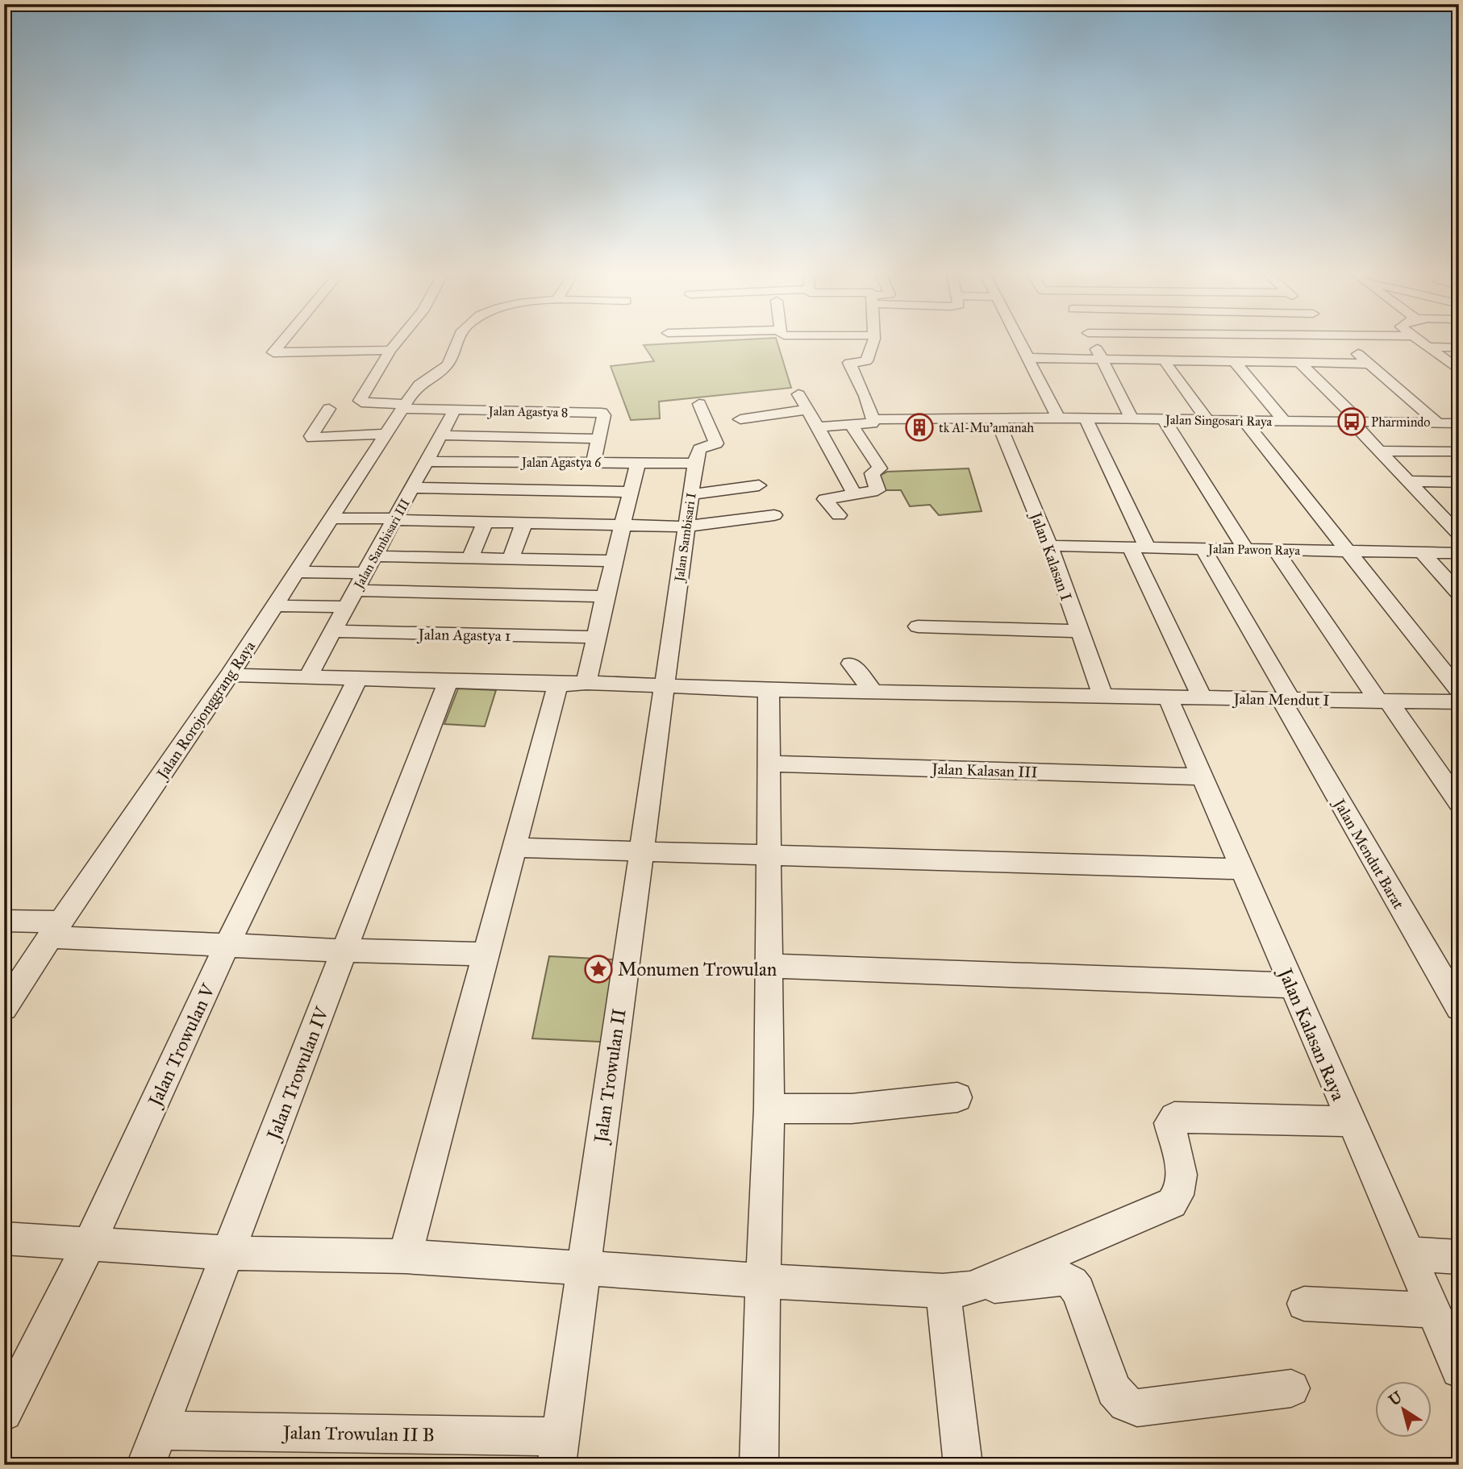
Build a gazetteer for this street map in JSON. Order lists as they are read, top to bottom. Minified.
{"streets":{"street":["Jalan Agastya 8","Jalan Singosari Raya","Jalan Agastya 6","Jalan Sambisari I","Jalan Sambisari III","Jalan Pawon Raya","Jalan Kalasan I","Jalan Agastya 1","Jalan Mendut I","Jalan Rorojonggrang Raya","Jalan Kalasan III","Jalan Mendut Barat","Jalan Kalasan Raya","Jalan Trowulan V","Jalan Trowulan IV","Jalan Trowulan II","Jalan Trowulan II B"]},"crossings":[["Jalan Agastya 8","Jalan Agastya 6"],["Jalan Agastya 8","Jalan Sambisari III"],["Jalan Agastya 8","Jalan Rorojonggrang Raya"],["Jalan Singosari Raya","Jalan Kalasan I"],["Jalan Agastya 6","Jalan Sambisari I"],["Jalan Agastya 6","Jalan Sambisari III"],["Jalan Sambisari I","Jalan Mendut I"],["Jalan Sambisari I","Jalan Trowulan II"],["Jalan Sambisari III","Jalan Agastya 1"],["Jalan Sambisari III","Jalan Mendut I"],["Jalan Pawon Raya","Jalan Kalasan I"],["Jalan Pawon Raya","Jalan Mendut Barat"],["Jalan Kalasan I","Jalan Mendut I"],["Jalan Mendut I","Jalan Rorojonggrang Raya"],["Jalan Mendut I","Jalan Mendut Barat"],["Jalan Mendut I","Jalan Kalasan Raya"],["Jalan Mendut I","Jalan Trowulan V"],["Jalan Mendut I","Jalan Trowulan IV"],["Jalan Mendut I","Jalan Trowulan II"],["Jalan Kalasan III","Jalan Kalasan Raya"],["Jalan Trowulan IV","Jalan Trowulan II B"],["Jalan Trowulan II","Jalan Trowulan II B"]],"places":{"bus stop":["Pharmindo"],"building":["tk Al-Mu'amanah"],"place":["Monumen Trowulan"]},"north":"top left"}
